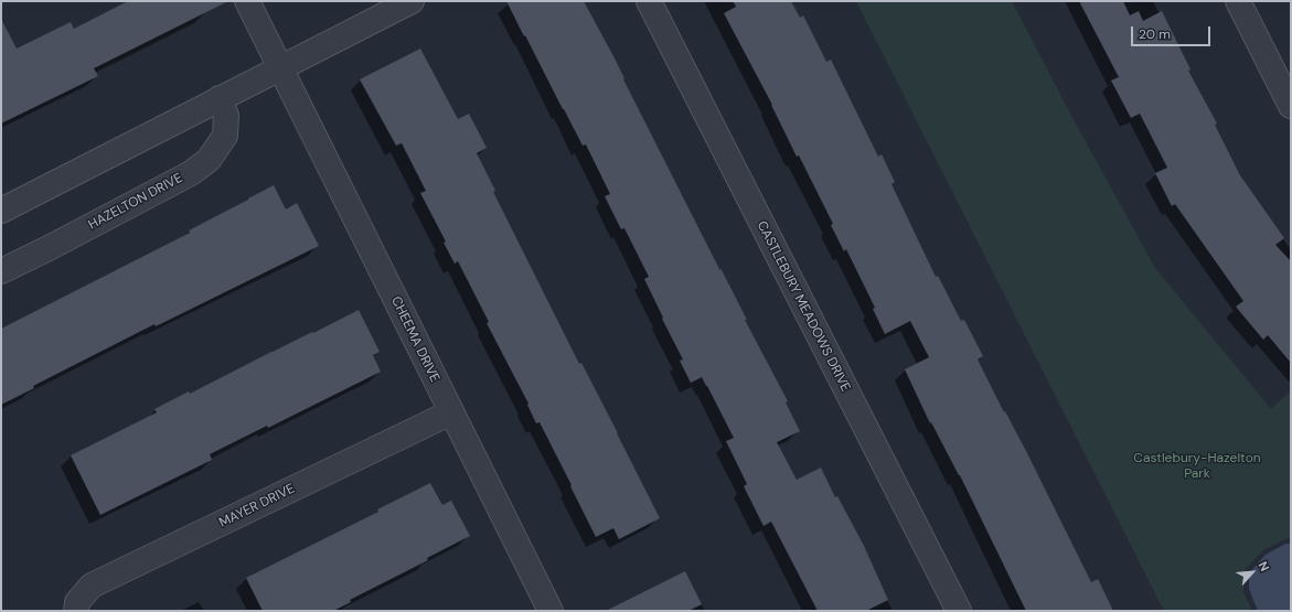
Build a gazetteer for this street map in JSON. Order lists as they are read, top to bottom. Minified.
{"streets":{"street":["HAZELTON DRIVE","CASTLEBURY MEADOWS DRIVE","CHEEMA DRIVE","MAYER DRIVE"]},"crossings":[["CHEEMA DRIVE","MAYER DRIVE"]],"parks":["Castlebury-Hazelton Park"],"scale_bar":"20 m","north":"top right"}
